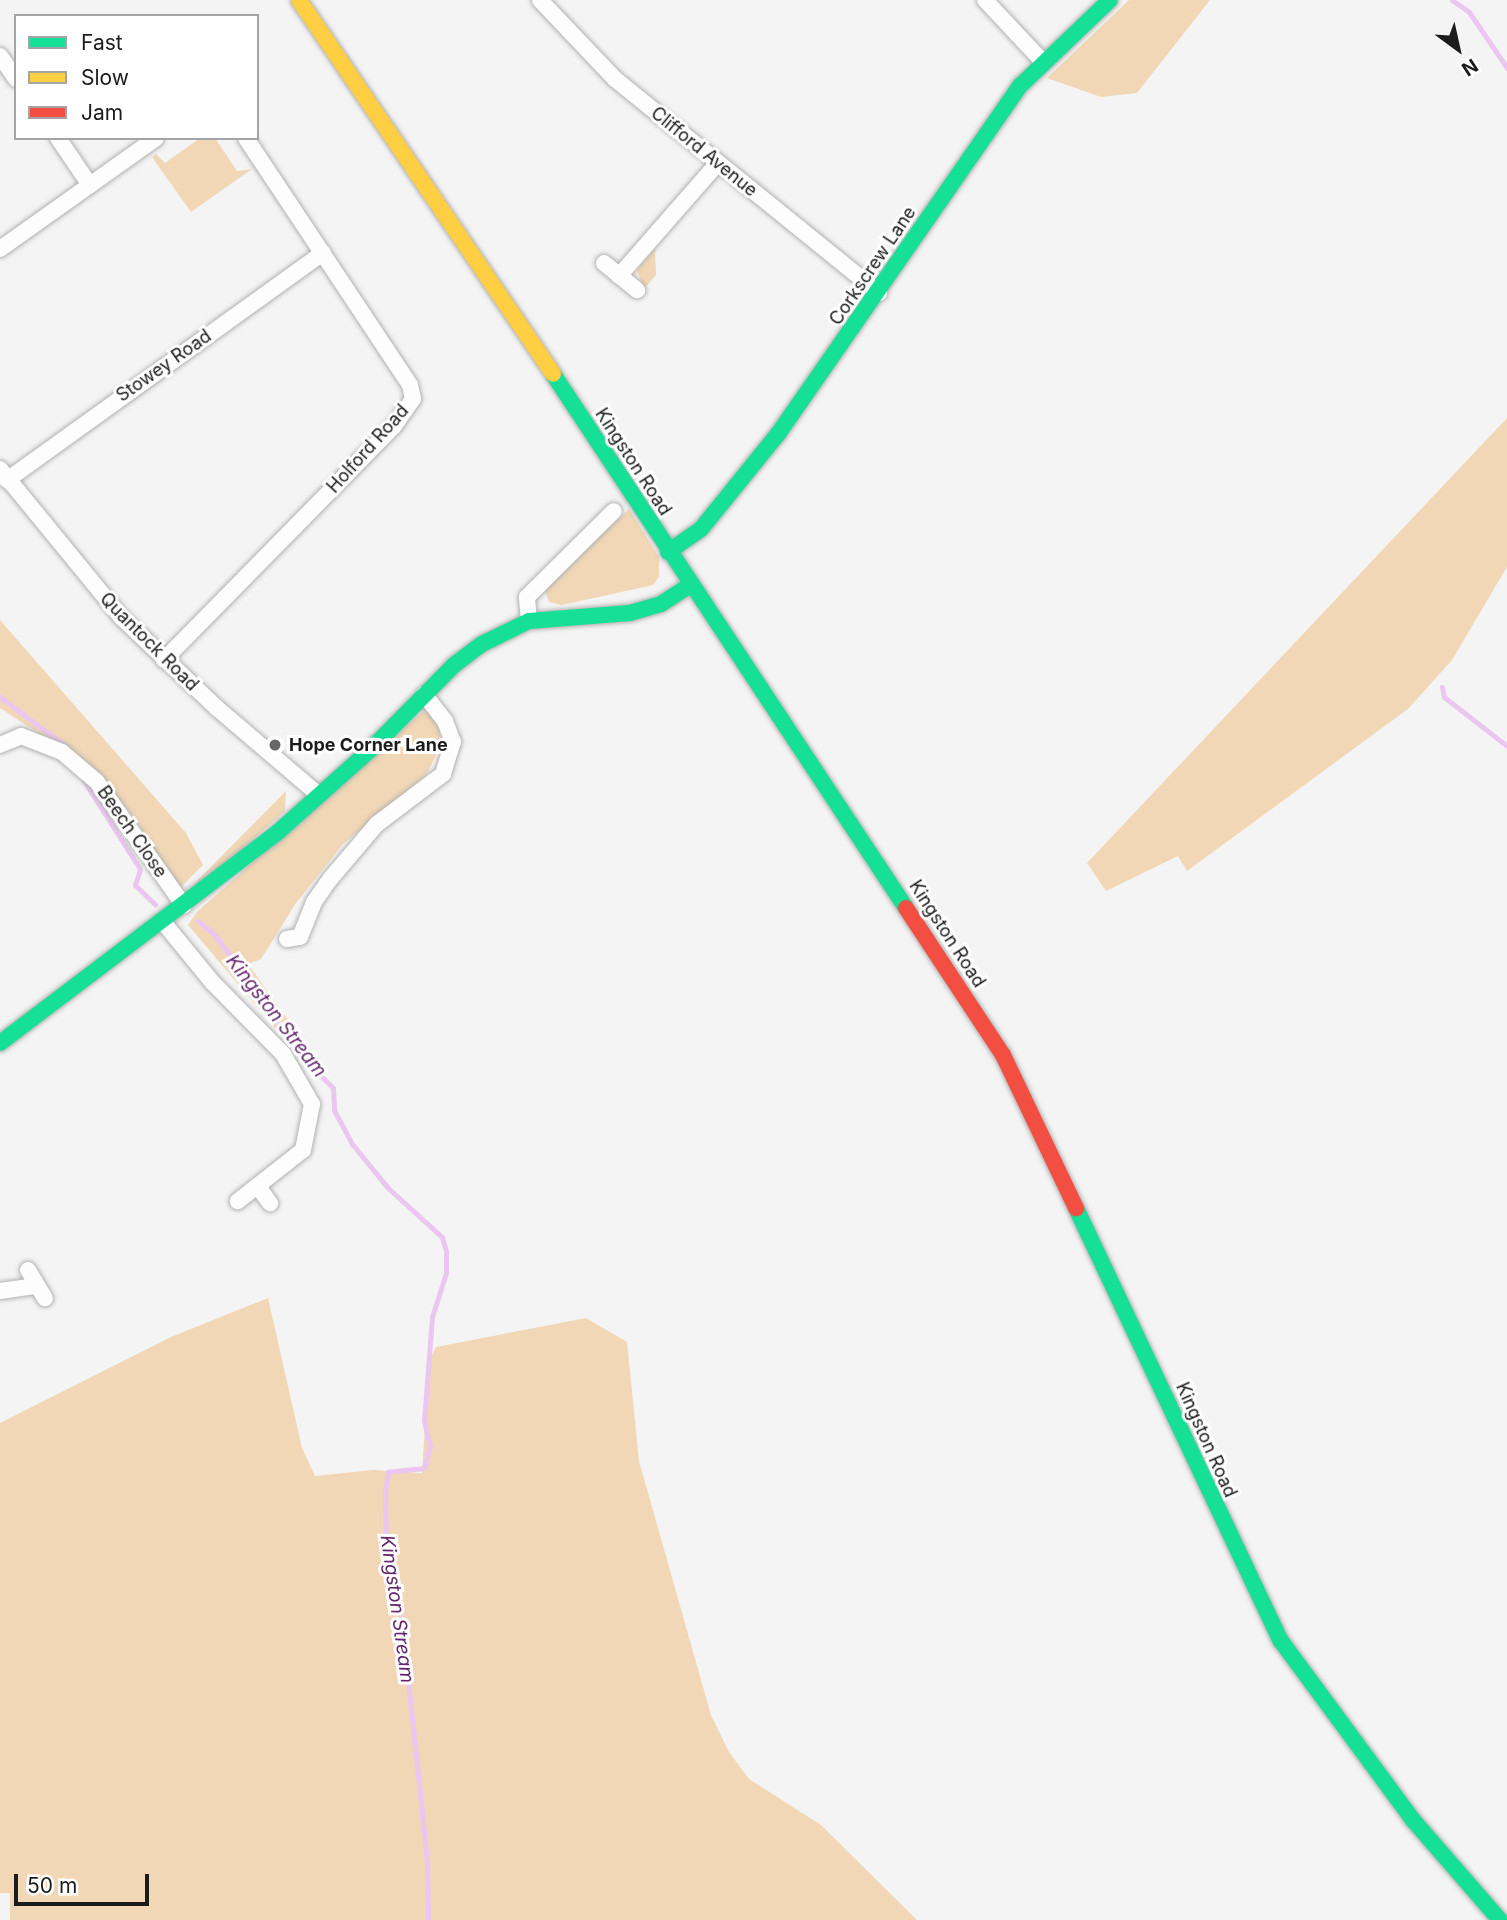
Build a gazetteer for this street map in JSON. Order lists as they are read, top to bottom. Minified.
{"streets":{"street":["Clifford Avenue","Corkscrew Lane","Stowey Road","Holford Road","Kingston Road","Quantock Road","Beech Close"]},"crossings":[["Clifford Avenue","Corkscrew Lane"],["Corkscrew Lane","Kingston Road"],["Stowey Road","Holford Road"],["Stowey Road","Quantock Road"],["Holford Road","Quantock Road"]],"water":["Kingston Stream"],"places":["Hope Corner Lane"],"legend":["Fast","Slow","Jam"],"scale_bar":"50 m","north":"bottom right"}
